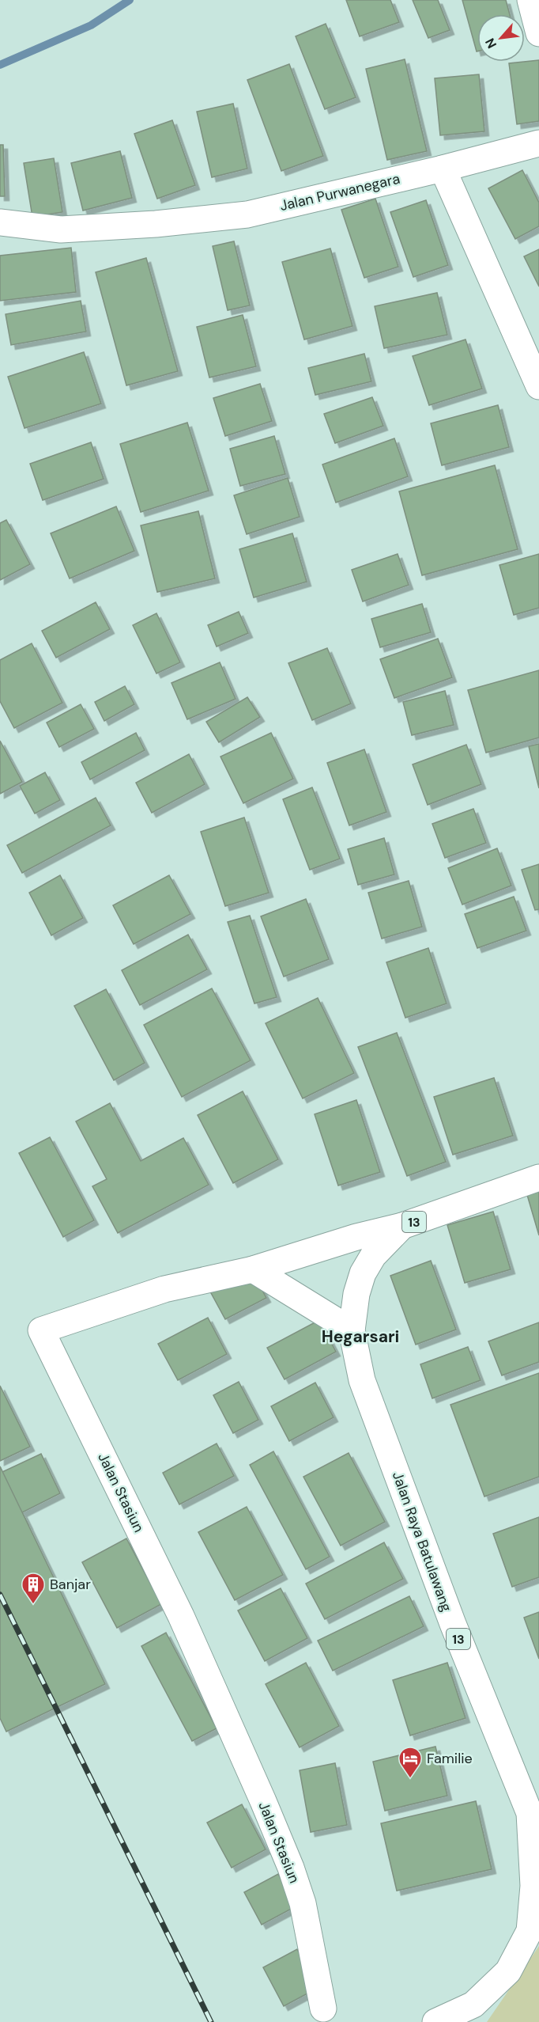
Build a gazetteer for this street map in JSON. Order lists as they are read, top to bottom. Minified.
{"streets":{"main road":["Jalan Purwanegara","13","Jalan Stasiun","Jalan Raya Batulawang"]},"crossings":[["Jalan Stasiun","Jalan Raya Batulawang"]],"districts":["Hegarsari"],"places":{"building":["Banjar"],"hotel":["Familie"]},"north":"bottom left"}
